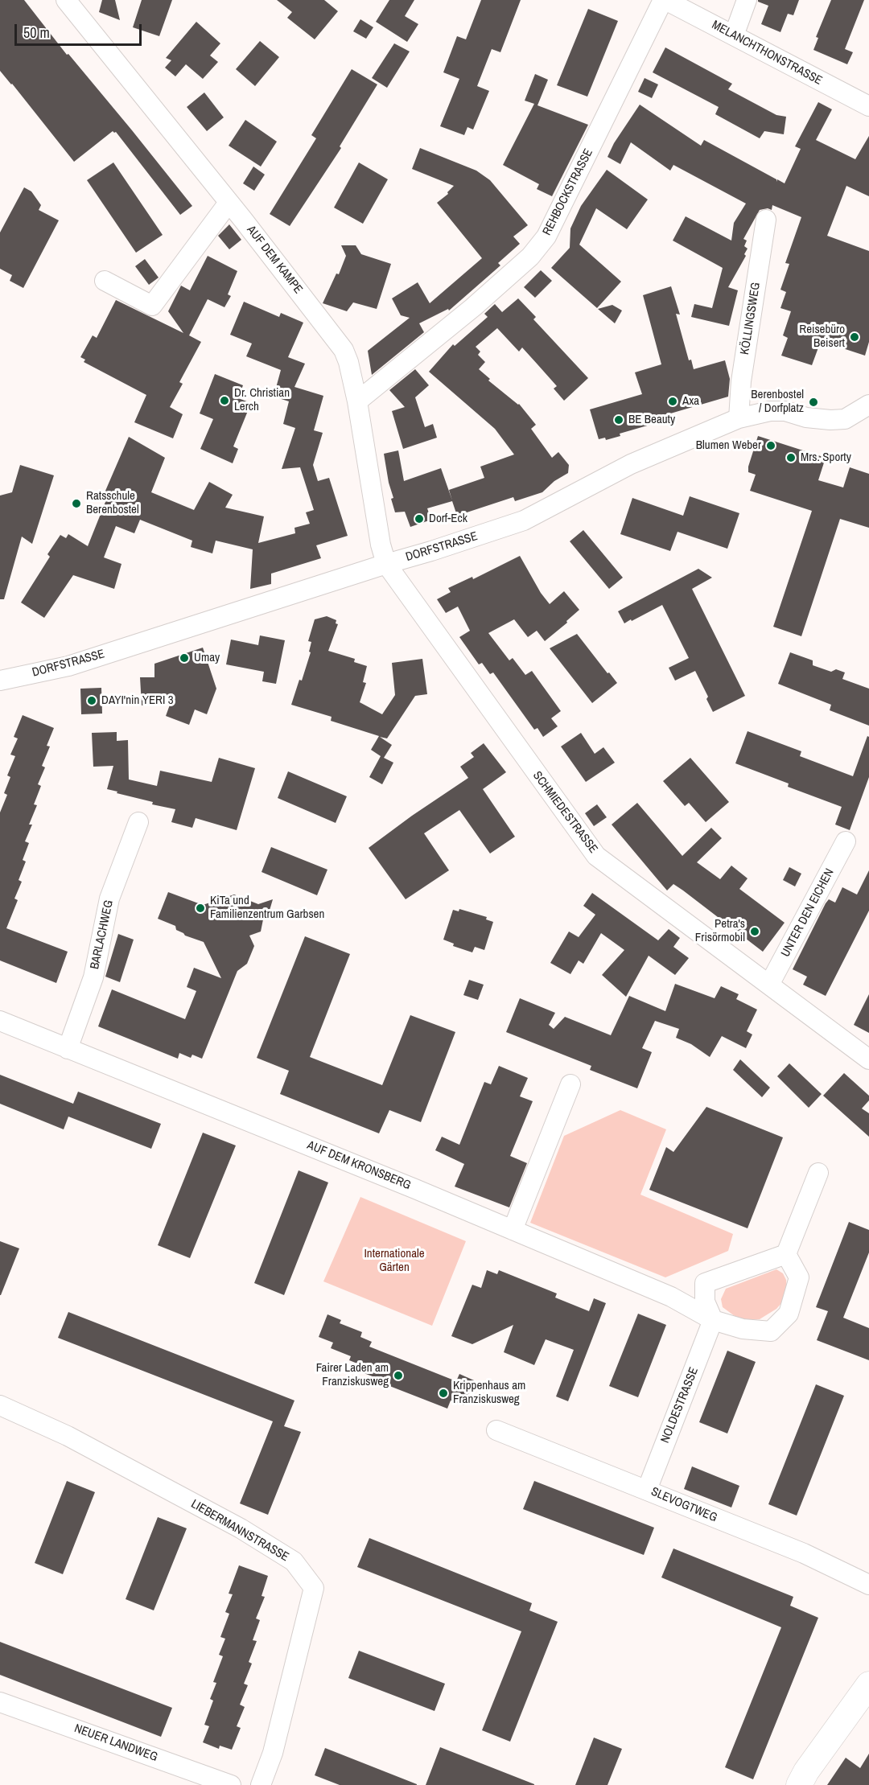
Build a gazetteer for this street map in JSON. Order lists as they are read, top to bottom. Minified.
{"streets":{"street":["MELANCHTHONSTRASSE","REHBOCKSTRASSE","AUF DEM KAMPE","KÖLLINGSWEG","DORFSTRASSE","SCHMIEDESTRASSE","UNTER DEN EICHEN","BARLACHWEG","AUF DEM KRONSBERG","NOLDESTRASSE","SLEVOGTWEG","LIEBERMANNSTRASSE","NEUER LANDWEG"]},"crossings":[["MELANCHTHONSTRASSE","REHBOCKSTRASSE"],["REHBOCKSTRASSE","AUF DEM KAMPE"],["AUF DEM KAMPE","DORFSTRASSE"],["AUF DEM KAMPE","SCHMIEDESTRASSE"],["KÖLLINGSWEG","DORFSTRASSE"],["DORFSTRASSE","SCHMIEDESTRASSE"],["SCHMIEDESTRASSE","UNTER DEN EICHEN"],["BARLACHWEG","AUF DEM KRONSBERG"],["AUF DEM KRONSBERG","NOLDESTRASSE"],["NOLDESTRASSE","SLEVOGTWEG"]],"parks":["Internationale Gärten"],"places":["Reisebüro Beisert","Dr. Christian Lerch","Axa","Berenbostel / Dorfplatz","BE Beauty","Blumen Weber","Mrs. Sporty","Ratsschule Berenbostel","Dorf-Eck","Umay","DAYI'nin YERI 3","KiTa und Familienzentrum Garbsen","Petra's Frisörmobil","Fairer Laden am Franziskusweg","Krippenhaus am Franziskusweg"],"scale_bar":"50 m"}
